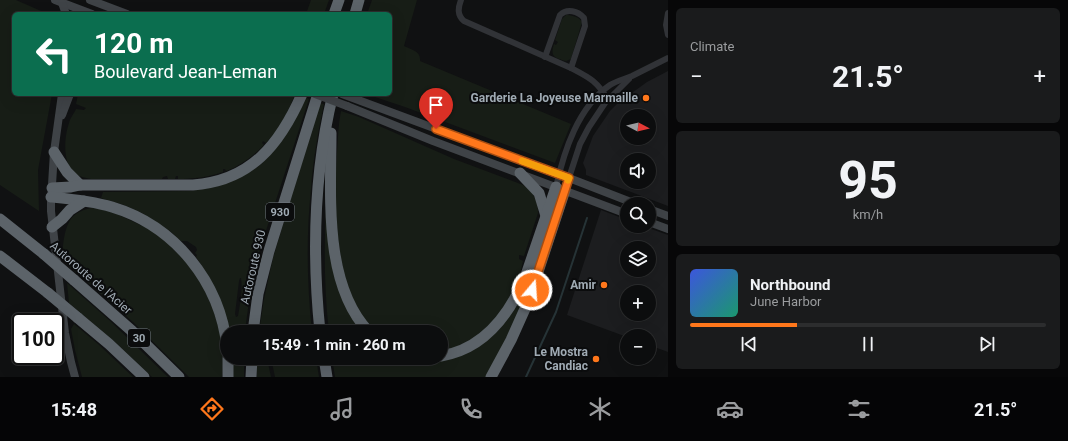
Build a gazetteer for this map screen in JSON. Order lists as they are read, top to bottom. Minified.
{"streets":{"highway":["930","Autoroute 930","Autoroute de l'Acier","30"]},"places":["Garderie La Joyeuse Marmaille","Amir","Le Mostra Candiac"],"north":"right","page":{"tile":["Climate",["95","km/h"]],"turn":["120 m","Boulevard Jean-Leman"],"heat":["−","21.5°","+"],"map_buttons":["+","−"],"song":["Northbound","June Harbor"],"limit":"100","trip":"15:49 · 1 min · 260 m","tabs":["15:48","21.5°"]}}
